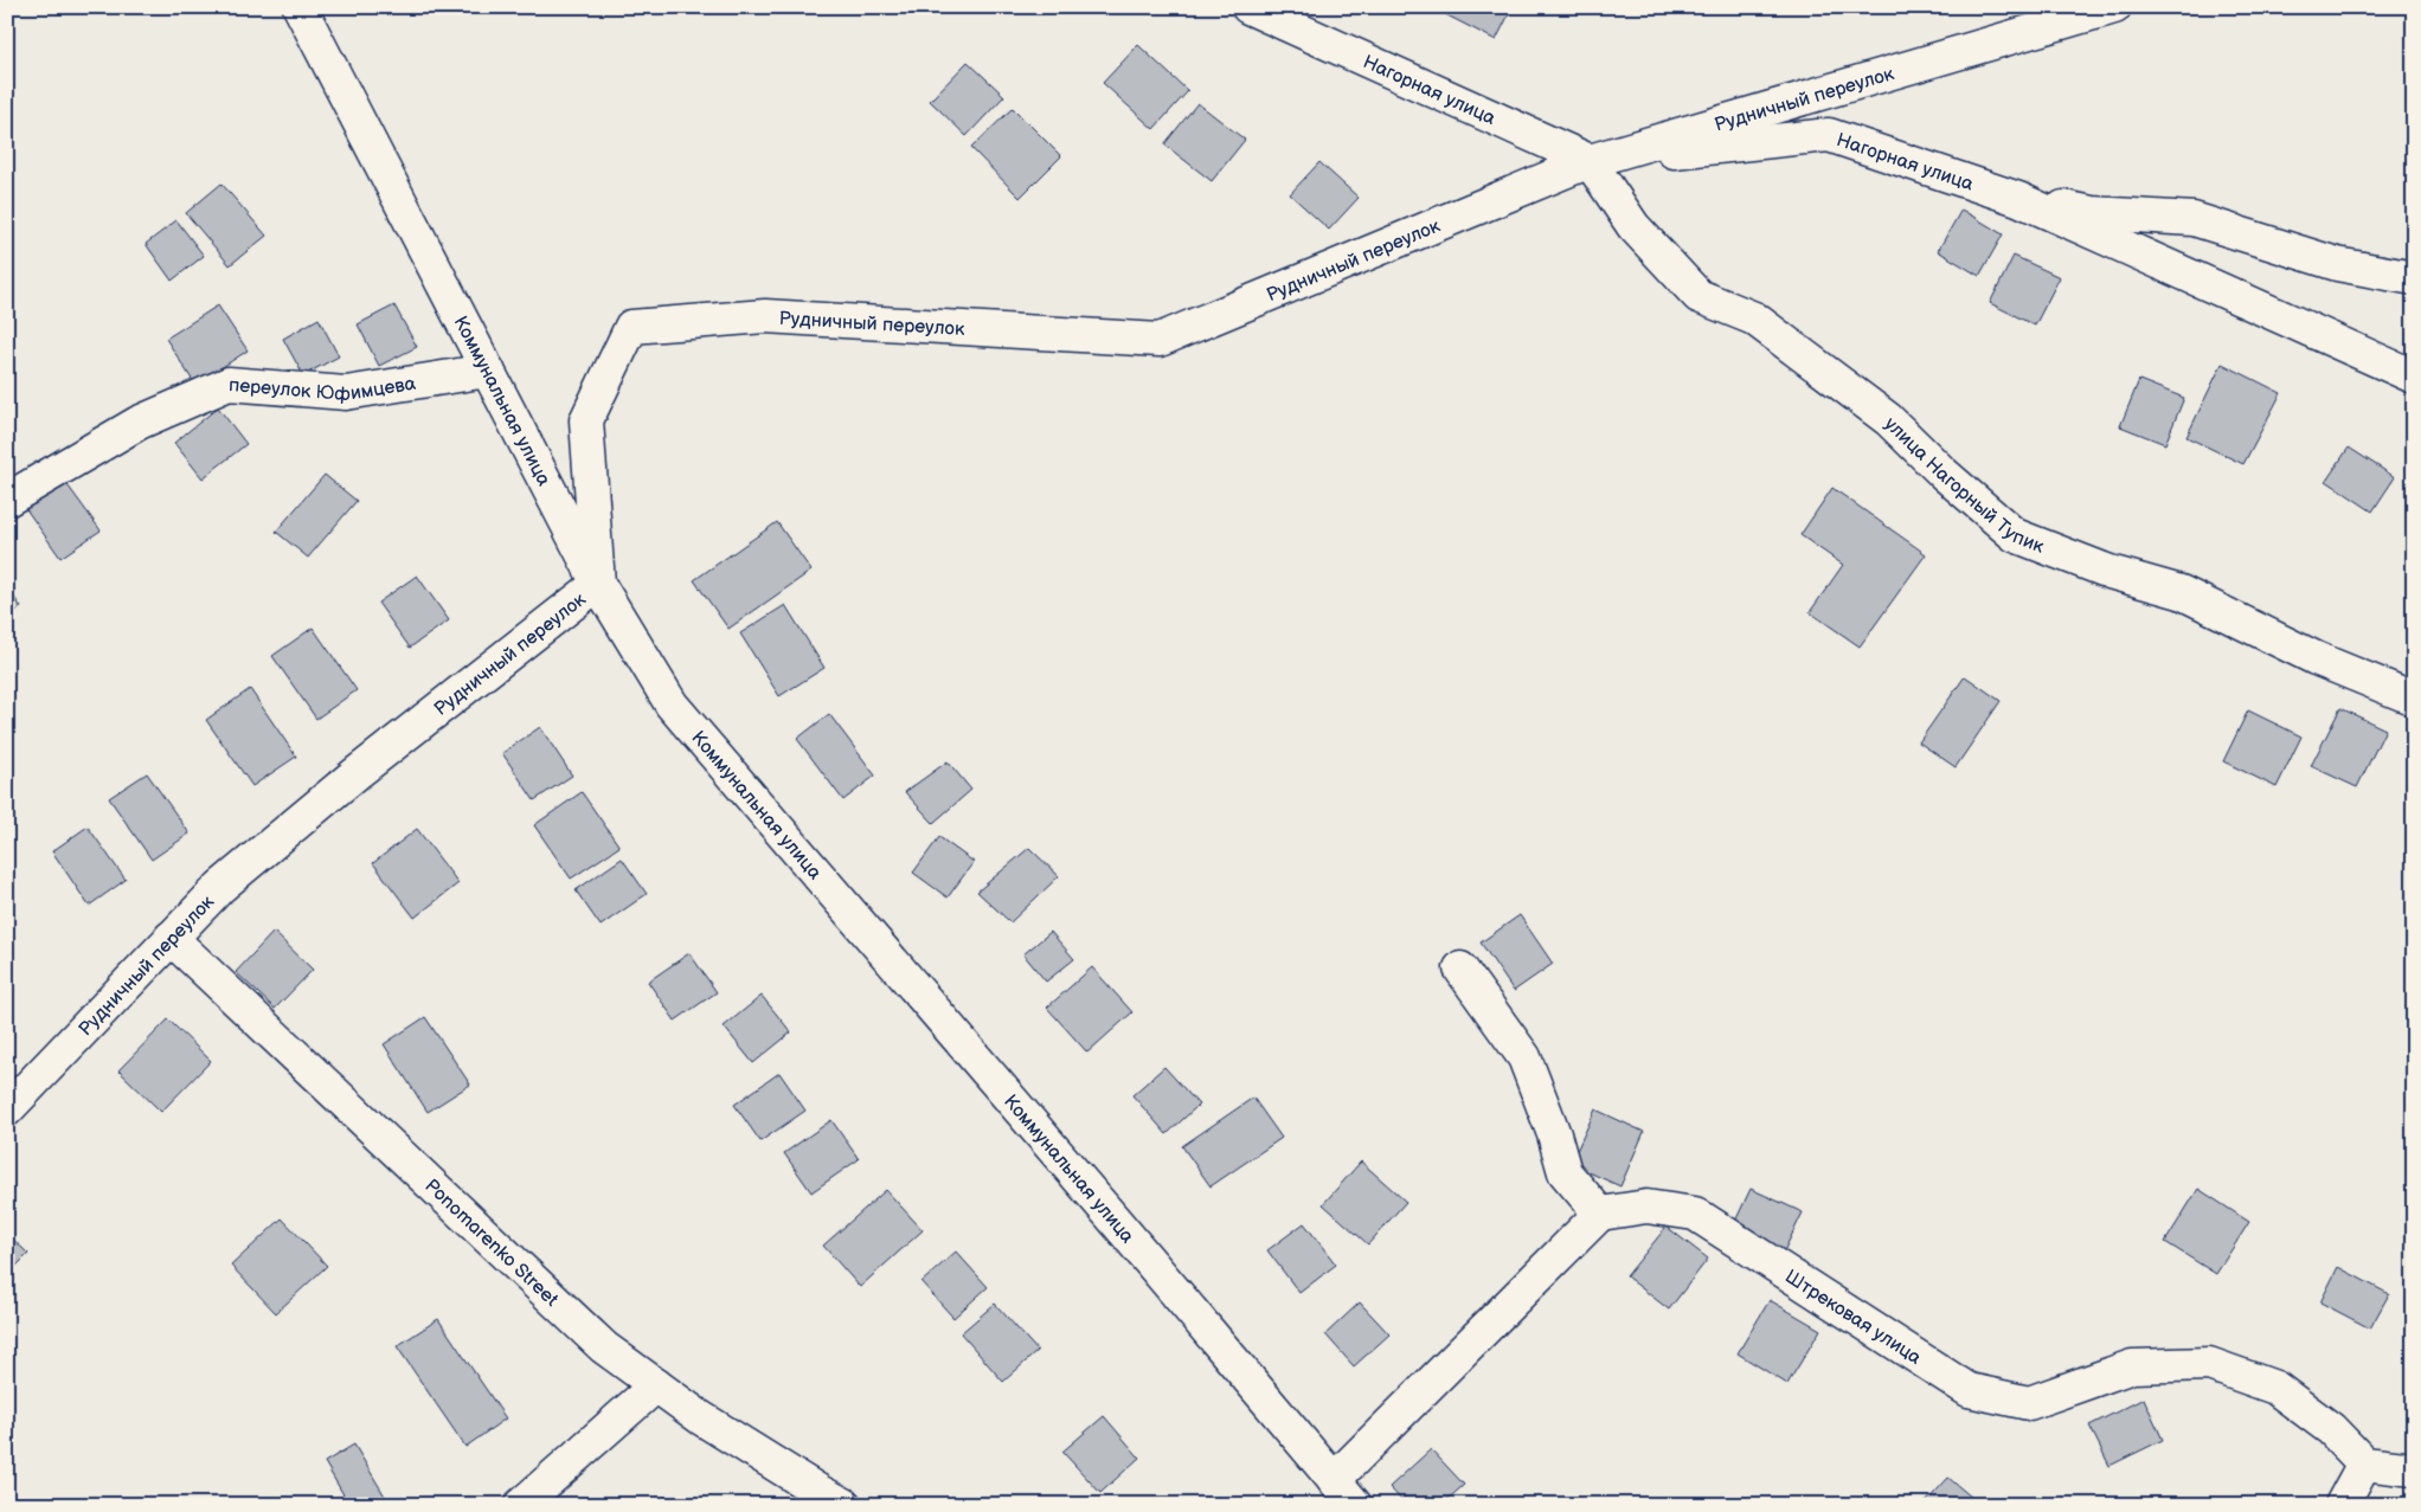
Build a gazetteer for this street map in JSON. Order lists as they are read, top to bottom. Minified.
{"streets":{"street":["Нагорная улица","Рудничный переулок","переулок Юфимцева","Коммунальная улица","улица Нагорный Тупик","Ponomarenko Street","Штрековая улица"]},"crossings":[["Нагорная улица","Рудничный переулок"],["Нагорная улица","улица Нагорный Тупик"],["Рудничный переулок","Коммунальная улица"],["Рудничный переулок","улица Нагорный Тупик"],["Рудничный переулок","Ponomarenko Street"],["переулок Юфимцева","Коммунальная улица"]]}
